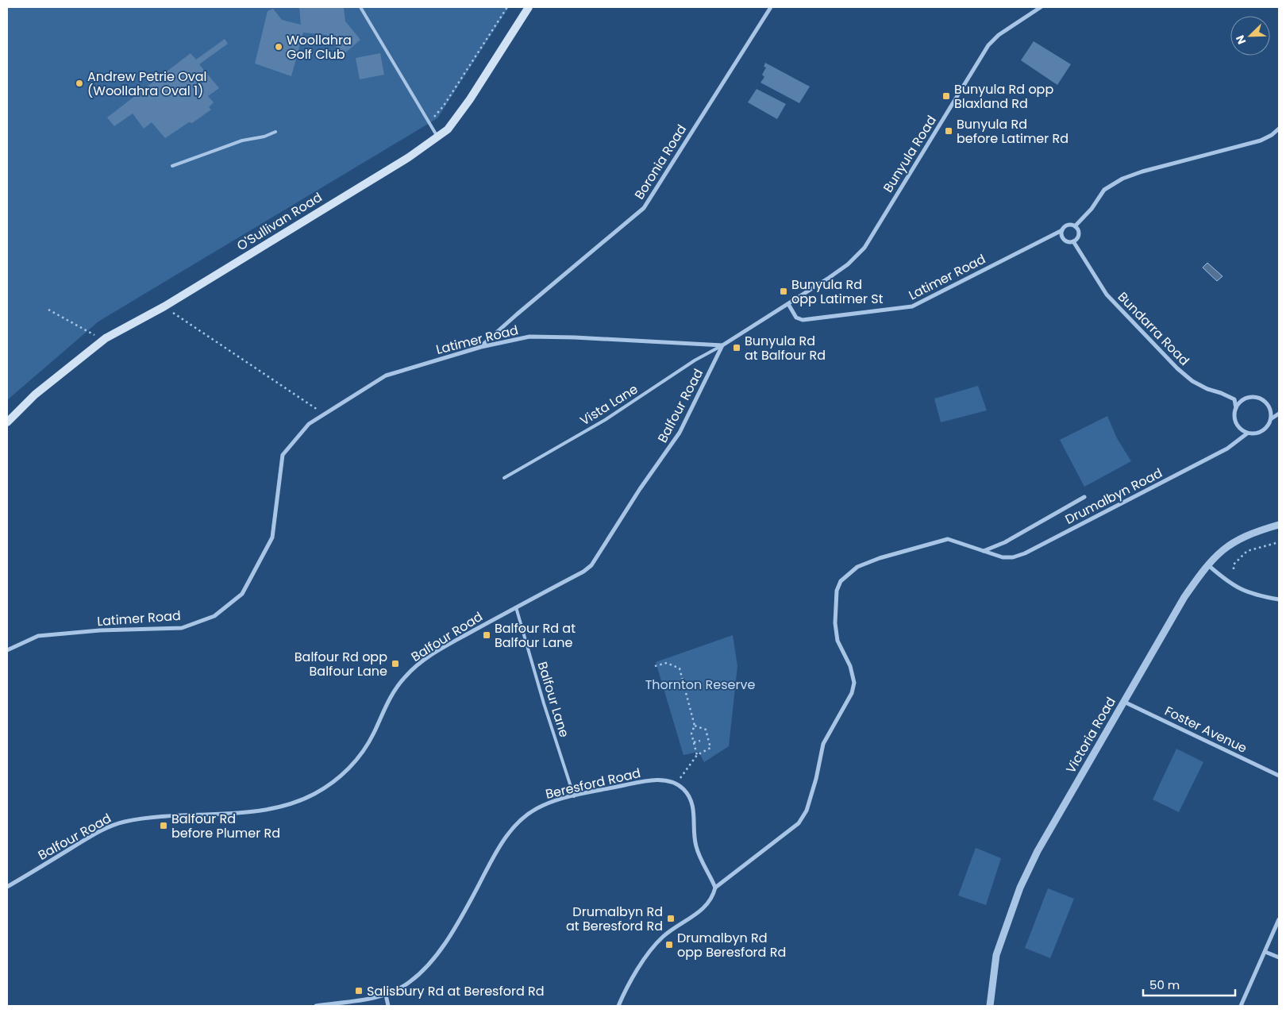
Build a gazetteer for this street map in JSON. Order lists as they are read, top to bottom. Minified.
{"streets":{"main road":["O'Sullivan Road"],"street":["Bunyula Road","Boronia Road","Latimer Road","Bundarra Road","Balfour Road","Drumalbyn Road","Foster Avenue","Victoria Road","Beresford Road"],"lane":["Vista Lane","Balfour Lane"]},"crossings":[["Bunyula Road","Latimer Road"],["Boronia Road","Latimer Road"],["Latimer Road","Bundarra Road"],["Latimer Road","Vista Lane"],["Latimer Road","Balfour Road"],["Bundarra Road","Drumalbyn Road"],["Vista Lane","Balfour Road"],["Balfour Road","Balfour Lane"],["Balfour Lane","Beresford Road"],["Foster Avenue","Victoria Road"]],"parks":["Thornton Reserve"],"places":{"other":["Woollahra Golf Club","Andrew Petrie Oval (Woollahra Oval 1)"],"transit":["Bunyula Rd opp Blaxland Rd","Bunyula Rd before Latimer Rd","Bunyula Rd opp Latimer St","Bunyula Rd at Balfour Rd","Balfour Rd at Balfour Lane","Balfour Rd opp Balfour Lane","Balfour Rd before Plumer Rd","Drumalbyn Rd at Beresford Rd","Drumalbyn Rd opp Beresford Rd","Salisbury Rd at Beresford Rd"]},"scale_bar":"50 m","north":"bottom left"}
